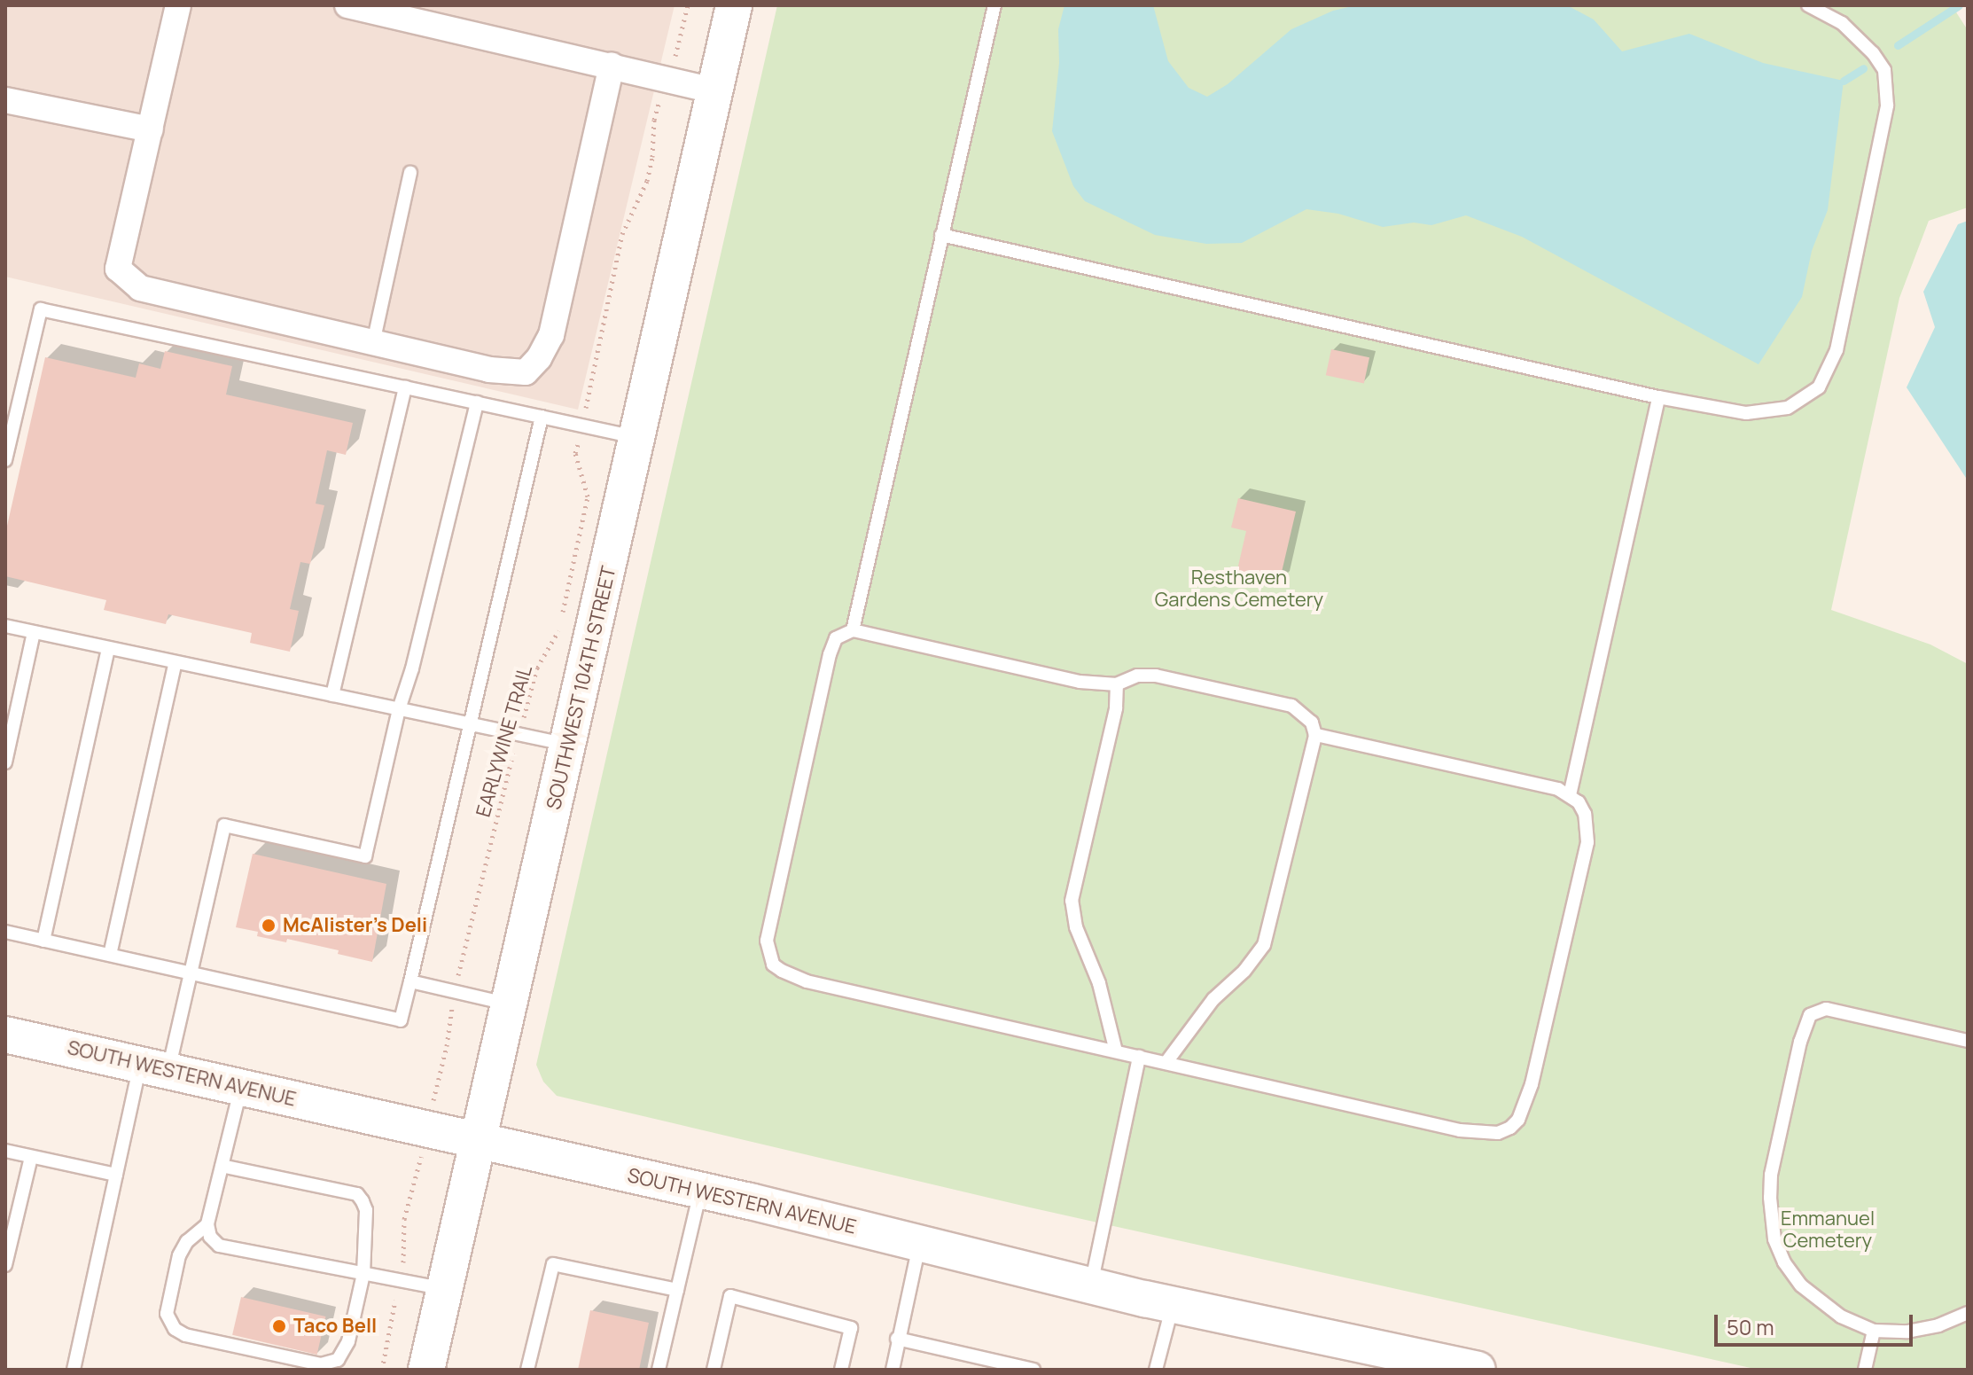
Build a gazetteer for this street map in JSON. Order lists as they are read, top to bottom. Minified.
{"streets":{"main road":["SOUTHWEST 104TH STREET","SOUTH WESTERN AVENUE"],"path":["EARLYWINE TRAIL"]},"crossings":[["SOUTHWEST 104TH STREET","SOUTH WESTERN AVENUE"],["EARLYWINE TRAIL","SOUTH WESTERN AVENUE"]],"parks":["Resthaven Gardens Cemetery","Emmanuel Cemetery"],"places":["McAlister's Deli","Taco Bell"],"scale_bar":"50 m"}
